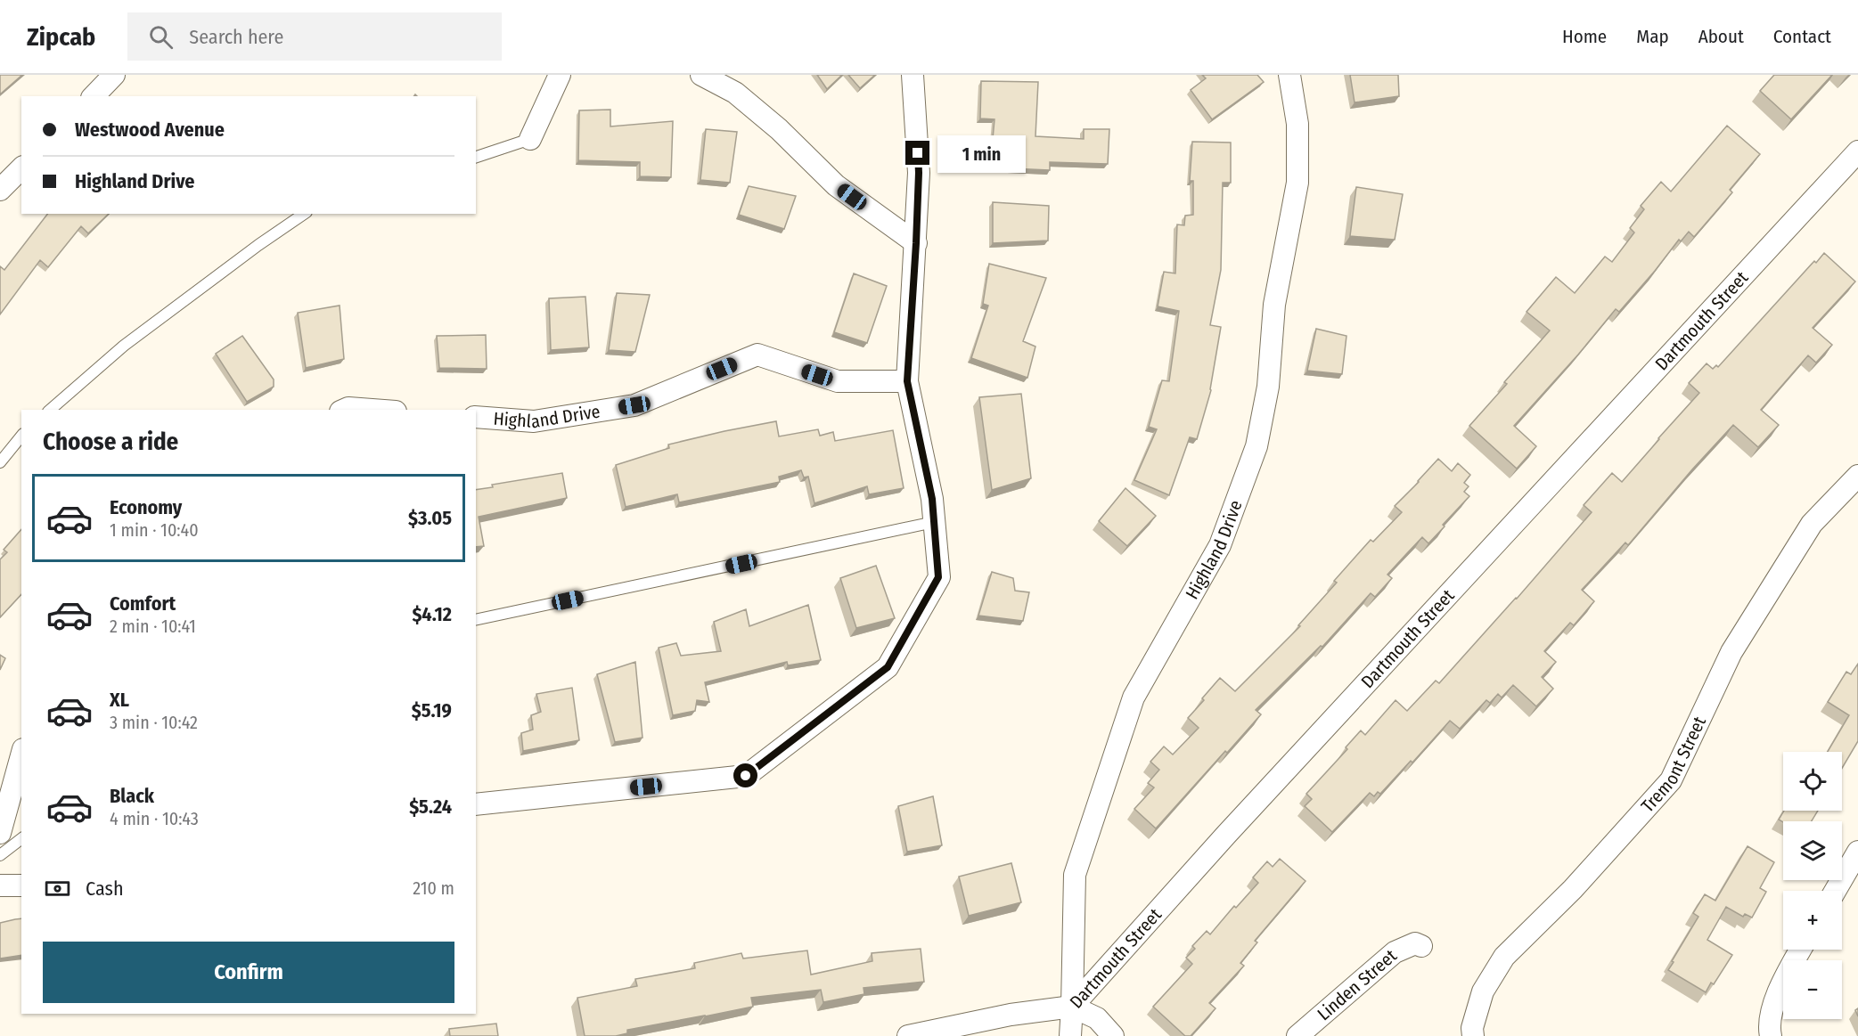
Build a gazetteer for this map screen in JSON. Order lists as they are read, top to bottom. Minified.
{"streets":{"street":["Dartmouth Street","Highland Drive","Tremont Street","Linden Street"]},"crossings":[["Dartmouth Street","Highland Drive"]],"page":{"header":"Zipcab","search":"Search here","nav":["Home","Map","About","Contact"],"banner":["Westwood Avenue","Highland Drive"],"bubble":"1 min","heading":"Choose a ride","list":[{"name":"Economy","note":"1 min · 10:40","value":"$3.05"},{"name":"Comfort","note":"2 min · 10:41","value":"$4.12"},{"name":"XL","note":"3 min · 10:42","value":"$5.19"},{"name":"Black","note":"4 min · 10:43","value":"$5.24"}],"map_buttons":["+","−"],"pay":["Cash","210 m"],"buttons":"Confirm"}}
